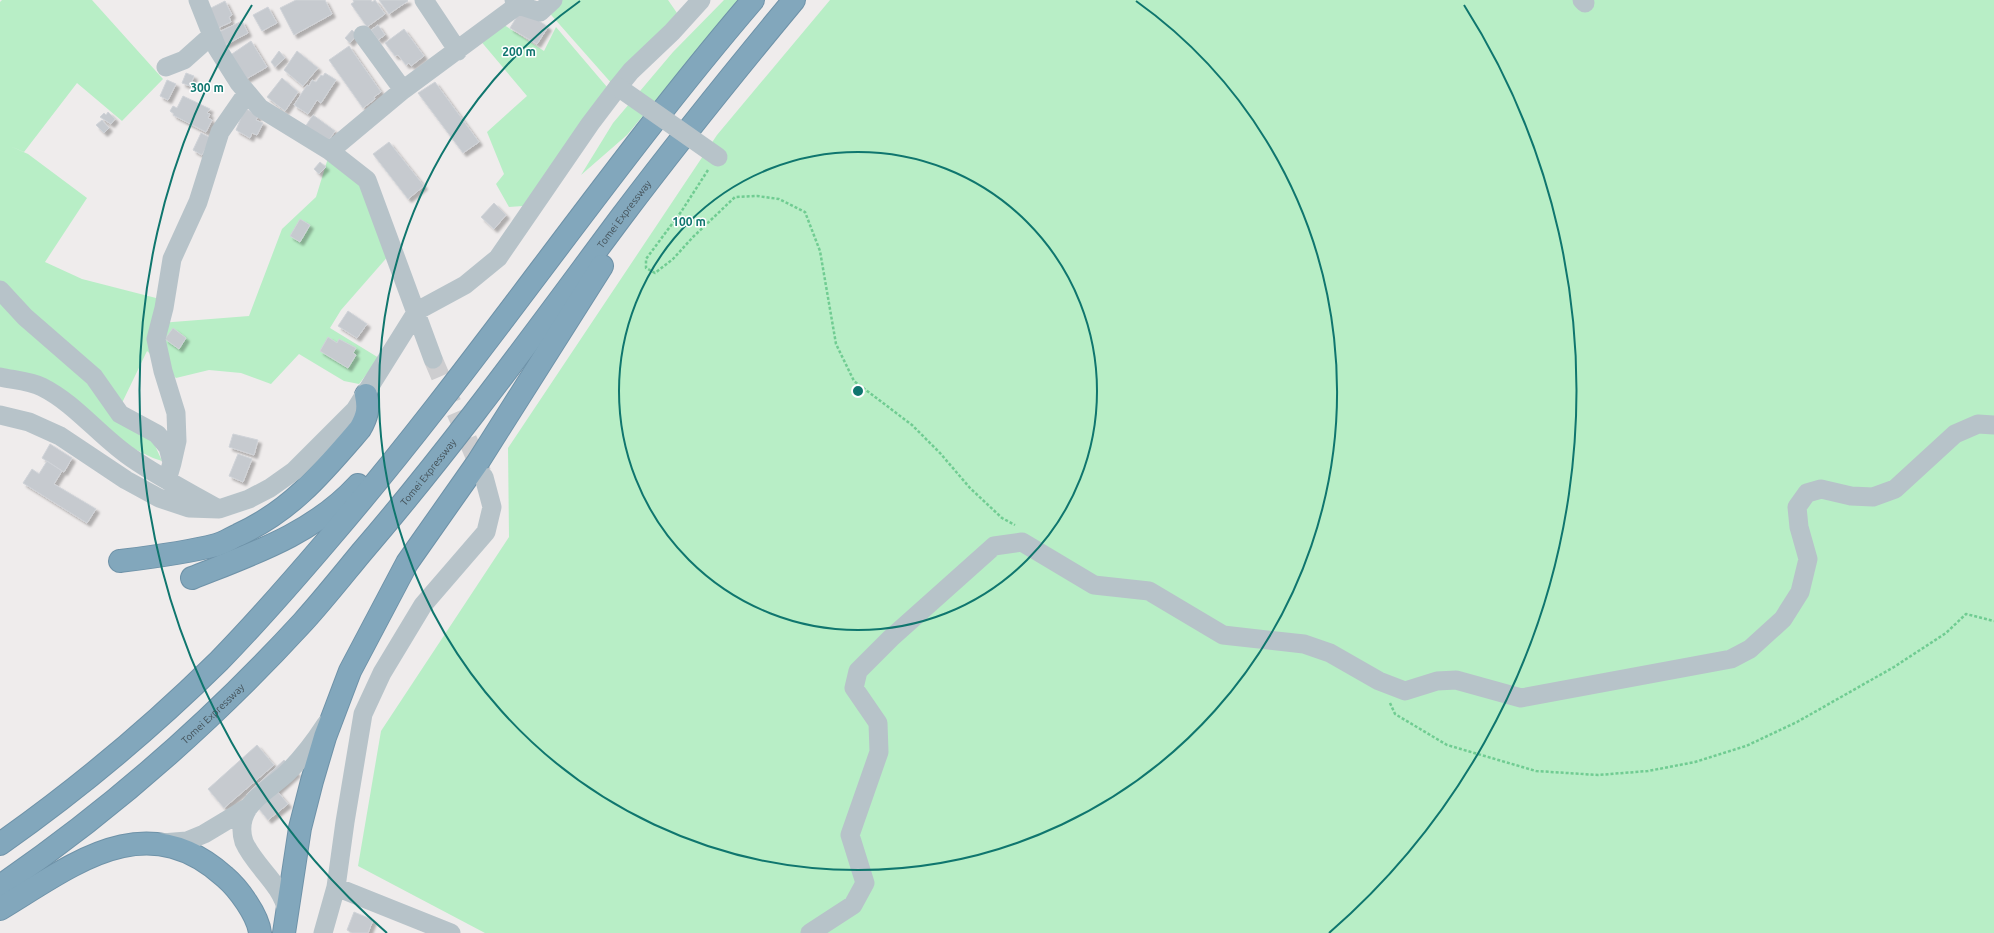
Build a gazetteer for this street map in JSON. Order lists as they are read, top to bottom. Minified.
{"streets":{"highway":["Tomei Expressway"]},"rings":["200 m","300 m","100 m"]}
